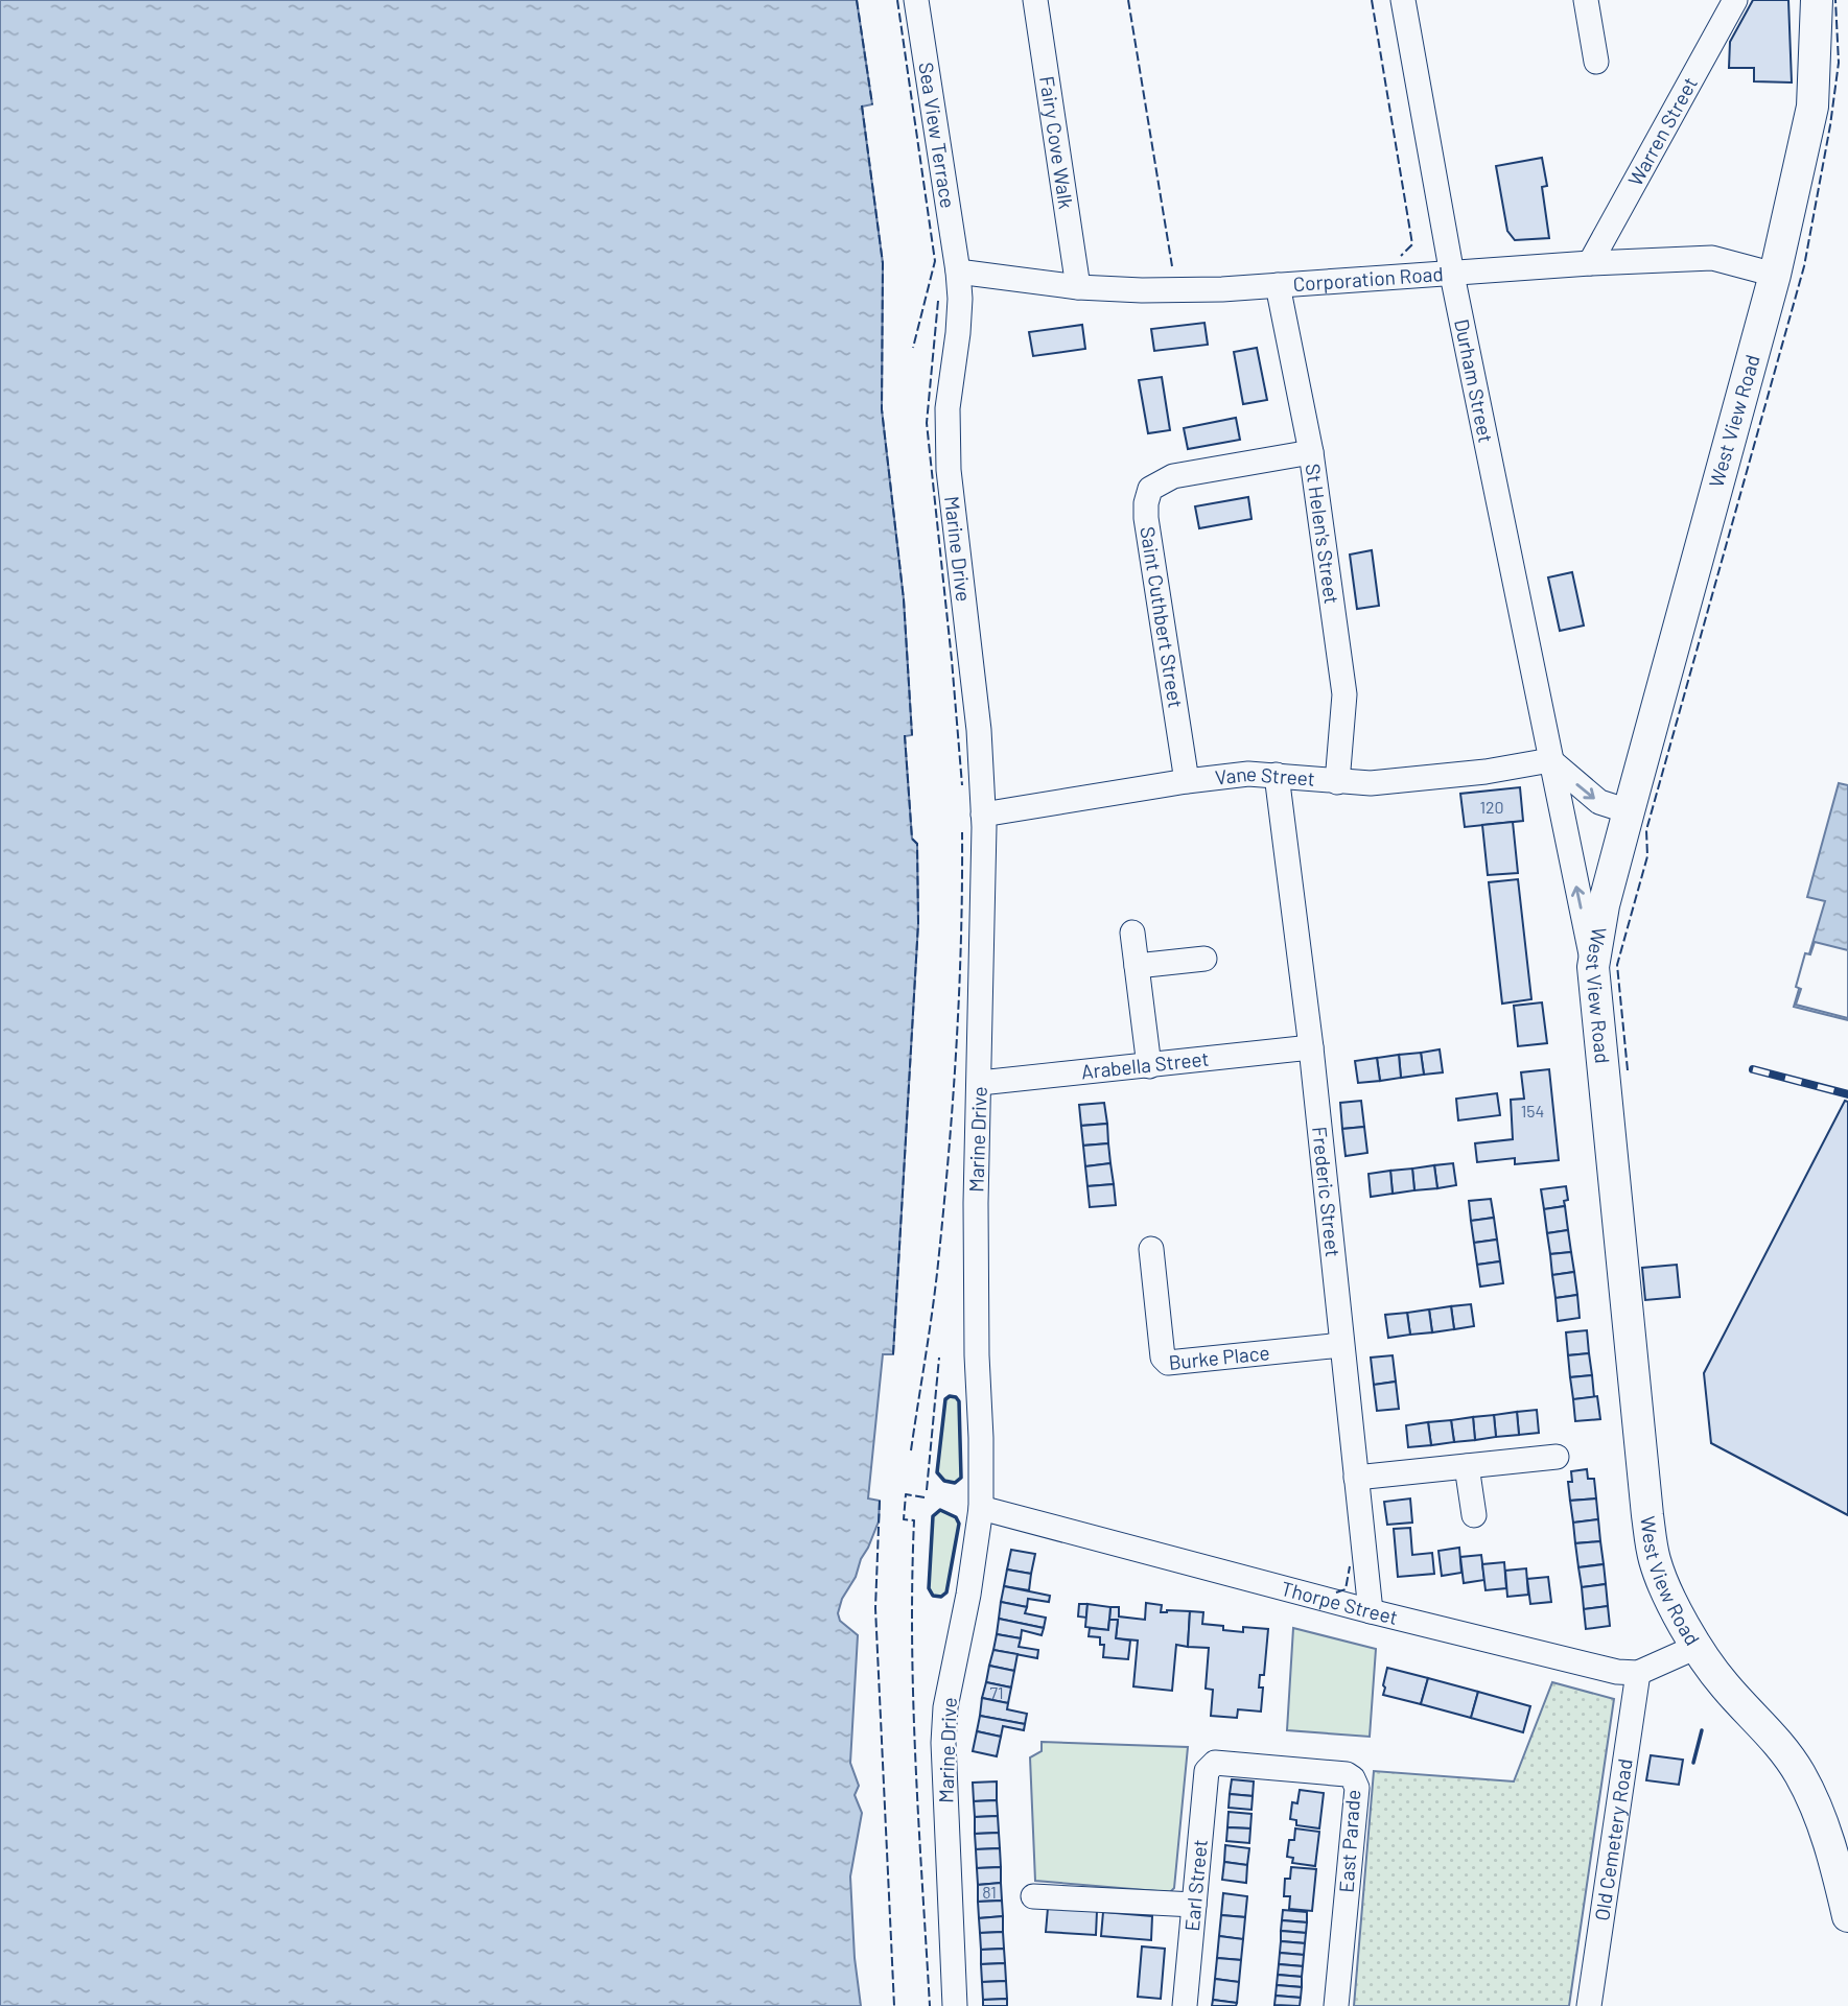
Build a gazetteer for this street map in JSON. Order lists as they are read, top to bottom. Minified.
{"streets":{"main road":["West View Road"],"street":["Warren Street","Sea View Terrace","Fairy Cove Walk","Corporation Road","Durham Street","St Helen's Street","Marine Drive","Saint Cuthbert Street","Vane Street","Arabella Street","Frederic Street","Burke Place","Thorpe Street","Old Cemetery Road","East Parade","Earl Street"]},"crossings":[["Warren Street","Corporation Road"],["Sea View Terrace","Corporation Road"],["Sea View Terrace","Marine Drive"],["Fairy Cove Walk","Corporation Road"],["Corporation Road","Durham Street"],["Corporation Road","West View Road"],["Corporation Road","St Helen's Street"],["Corporation Road","Marine Drive"],["Durham Street","West View Road"],["Durham Street","Vane Street"],["St Helen's Street","Saint Cuthbert Street"],["St Helen's Street","Vane Street"],["Marine Drive","Vane Street"],["Marine Drive","Arabella Street"],["Marine Drive","Thorpe Street"],["Saint Cuthbert Street","Vane Street"],["Vane Street","Frederic Street"],["Arabella Street","Frederic Street"],["Frederic Street","Burke Place"],["Frederic Street","Thorpe Street"],["Thorpe Street","Old Cemetery Road"],["East Parade","Earl Street"]],"house_numbers":["120","154","71","81"]}
